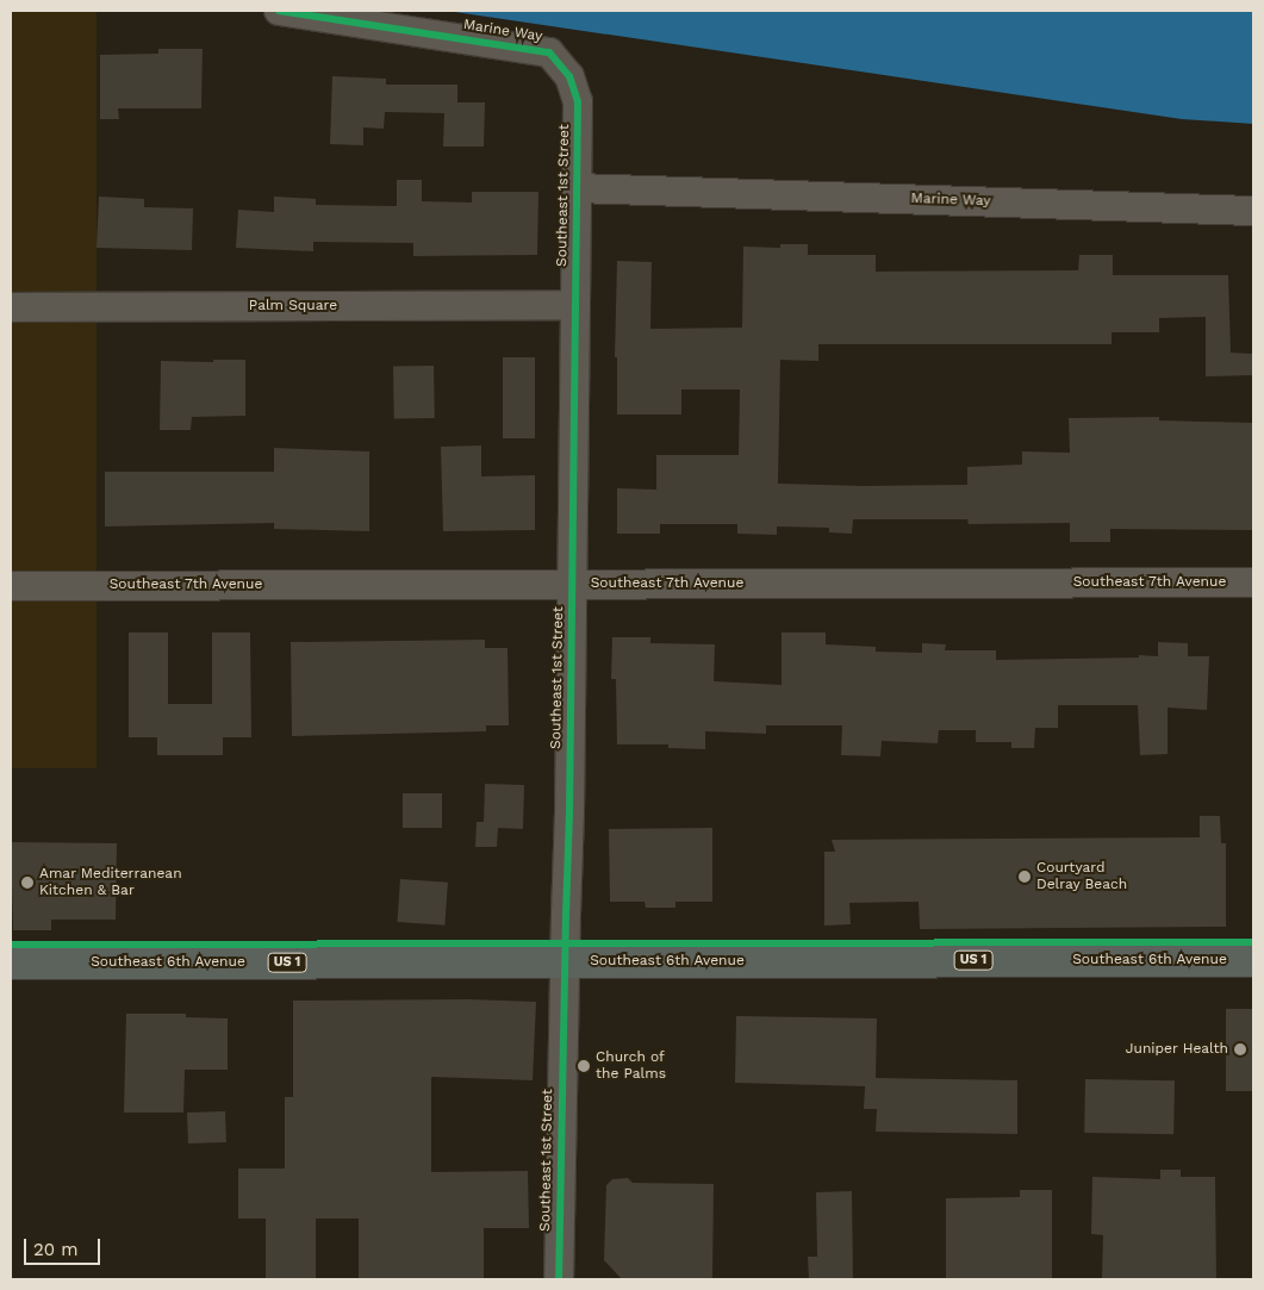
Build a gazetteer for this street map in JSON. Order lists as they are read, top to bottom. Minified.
{"streets":{"main road":["US 1","Southeast 6th Avenue"],"street":["Marine Way","Southeast 1st Street","Palm Square","Southeast 7th Avenue"]},"crossings":[["Marine Way","Southeast 1st Street"],["Southeast 1st Street","Palm Square"],["Southeast 1st Street","Southeast 7th Avenue"],["Southeast 1st Street","Southeast 6th Avenue"]],"places":["Courtyard Delray Beach","Amar Mediterranean Kitchen & Bar","Juniper Health","Church of the Palms"],"scale_bar":"20 m"}
